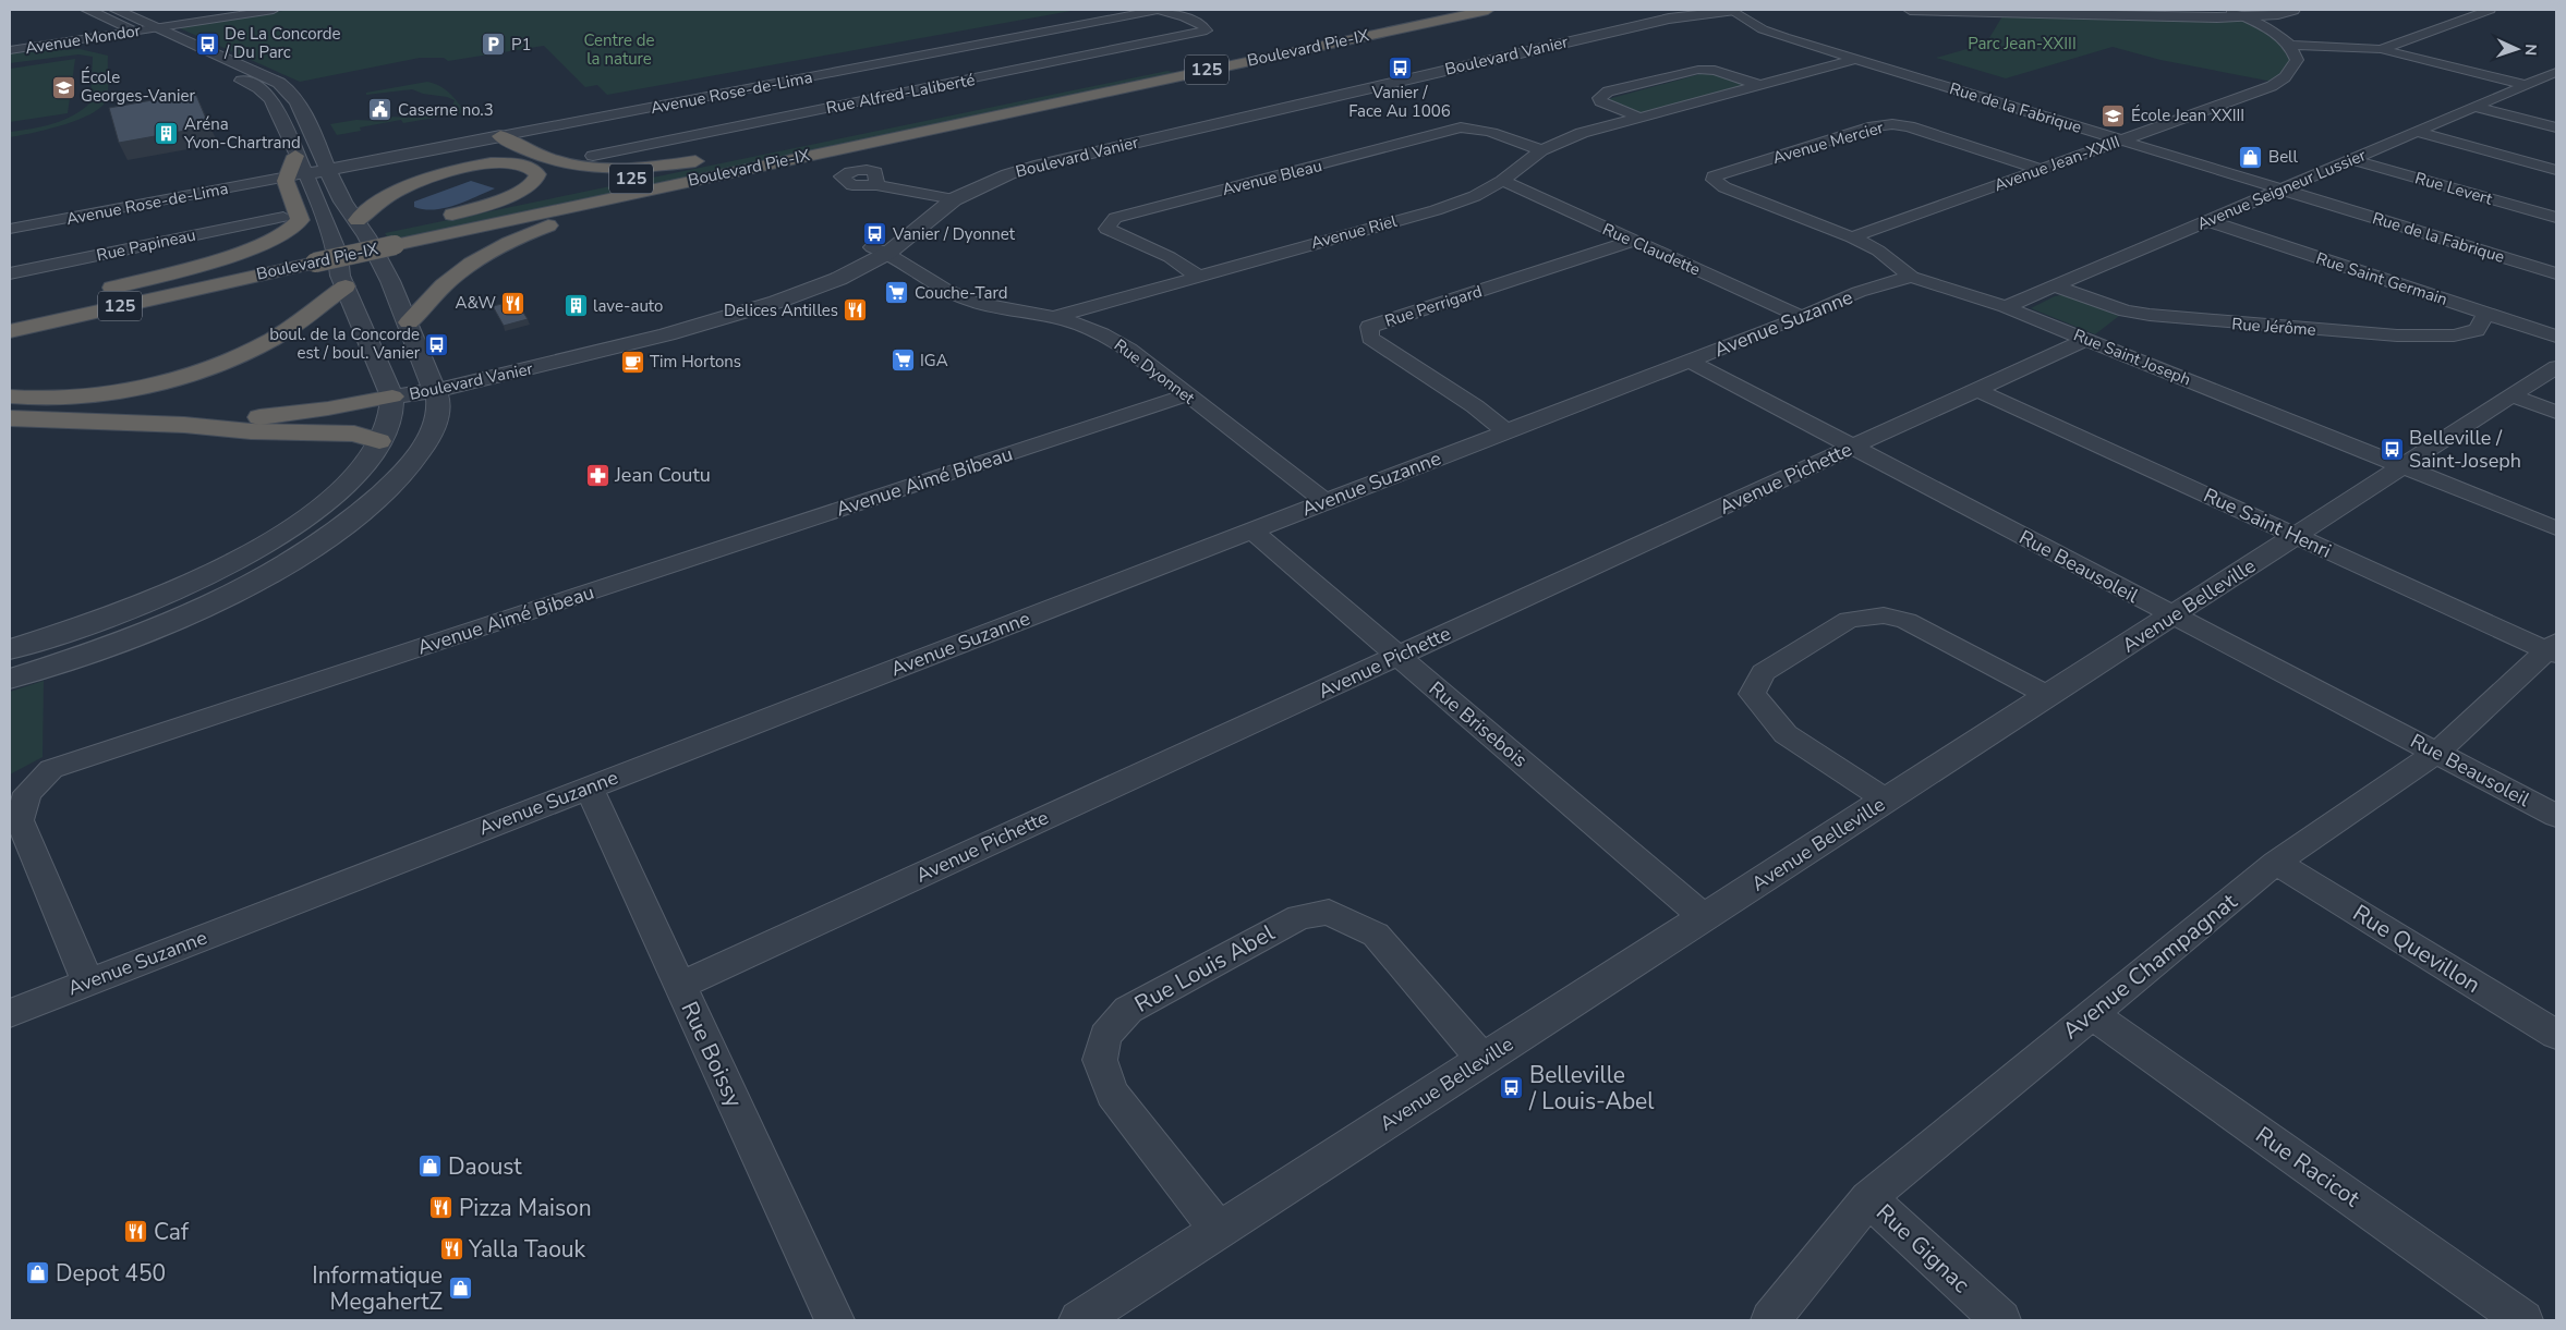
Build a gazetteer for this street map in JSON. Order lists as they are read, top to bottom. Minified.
{"streets":{"highway":["Boulevard Pie-IX","125"],"street":["Avenue Mondor","Boulevard Vanier","Avenue Rose-de-Lima","Rue Alfred-Laliberté","Rue de la Fabrique","Avenue Mercier","Avenue Jean-XXIII","Avenue Bleau","Rue Levert","Avenue Seigneur Lussier","Avenue Riel","Rue Papineau","Rue Claudette","Rue Saint Germain","Rue Perrigard","Avenue Suzanne","Rue Jérôme","Rue Saint Joseph","Rue Dyonnet","Avenue Pichette","Avenue Aimé Bibeau","Rue Saint Henri","Rue Beausoleil","Avenue Belleville","Rue Brisebois","Rue Quevillon","Avenue Champagnat","Rue Louis Abel","Rue Boissy","Rue Racicot","Rue Gignac"]},"crossings":[["Boulevard Vanier","Rue de la Fabrique"],["Boulevard Vanier","Rue Dyonnet"],["Avenue Rose-de-Lima","Rue Alfred-Laliberté"],["Rue de la Fabrique","Avenue Jean-XXIII"],["Rue de la Fabrique","Avenue Seigneur Lussier"],["Rue de la Fabrique","Avenue Riel"],["Avenue Mercier","Avenue Jean-XXIII"],["Avenue Mercier","Rue Saint Joseph"],["Avenue Jean-XXIII","Rue Saint Joseph"],["Avenue Bleau","Avenue Riel"],["Rue Levert","Avenue Seigneur Lussier"],["Avenue Seigneur Lussier","Rue Saint Germain"],["Avenue Seigneur Lussier","Rue Jérôme"],["Avenue Seigneur Lussier","Rue Saint Joseph"],["Avenue Riel","Rue Claudette"],["Avenue Riel","Rue Dyonnet"],["Rue Claudette","Rue Perrigard"],["Rue Claudette","Avenue Suzanne"],["Rue Saint Germain","Rue Jérôme"],["Rue Perrigard","Avenue Suzanne"],["Avenue Suzanne","Rue Saint Joseph"],["Avenue Suzanne","Rue Dyonnet"],["Avenue Suzanne","Avenue Aimé Bibeau"],["Avenue Suzanne","Rue Beausoleil"],["Avenue Suzanne","Rue Brisebois"],["Avenue Suzanne","Rue Boissy"],["Rue Saint Joseph","Avenue Pichette"],["Rue Saint Joseph","Avenue Belleville"],["Rue Dyonnet","Avenue Aimé Bibeau"],["Avenue Pichette","Rue Saint Henri"],["Avenue Pichette","Rue Beausoleil"],["Avenue Pichette","Rue Brisebois"],["Avenue Pichette","Rue Boissy"],["Rue Saint Henri","Avenue Belleville"],["Rue Saint Henri","Avenue Champagnat"],["Rue Beausoleil","Avenue Belleville"],["Rue Beausoleil","Avenue Champagnat"],["Avenue Belleville","Rue Brisebois"],["Avenue Belleville","Rue Louis Abel"],["Rue Quevillon","Avenue Champagnat"],["Avenue Champagnat","Rue Racicot"],["Avenue Champagnat","Rue Gignac"]],"parks":["Centre de la nature","Parc Jean-XXIII"],"places":{"bus stop":["De La Concorde / Du Parc","Vanier / Face Au 1006","Vanier / Dyonnet","boul. de la Concorde est / boul. Vanier","Belleville / Saint-Joseph","Belleville / Louis-Abel"],"parking":["P1"],"school or university":["École Georges-Vanier","École Jean XXIII"],"public building":["Caserne no.3"],"building":["Aréna Yvon-Chartrand","lave-auto"],"shop":["Bell","Daoust","Depot 450","Informatique MegahertZ"],"supermarket":["Couche-Tard","IGA"],"restaurant":["A&W","Delices Antilles","Pizza Maison","Caf","Yalla Taouk"],"cafe":["Tim Hortons"],"pharmacy":["Jean Coutu"]},"north":"right"}
